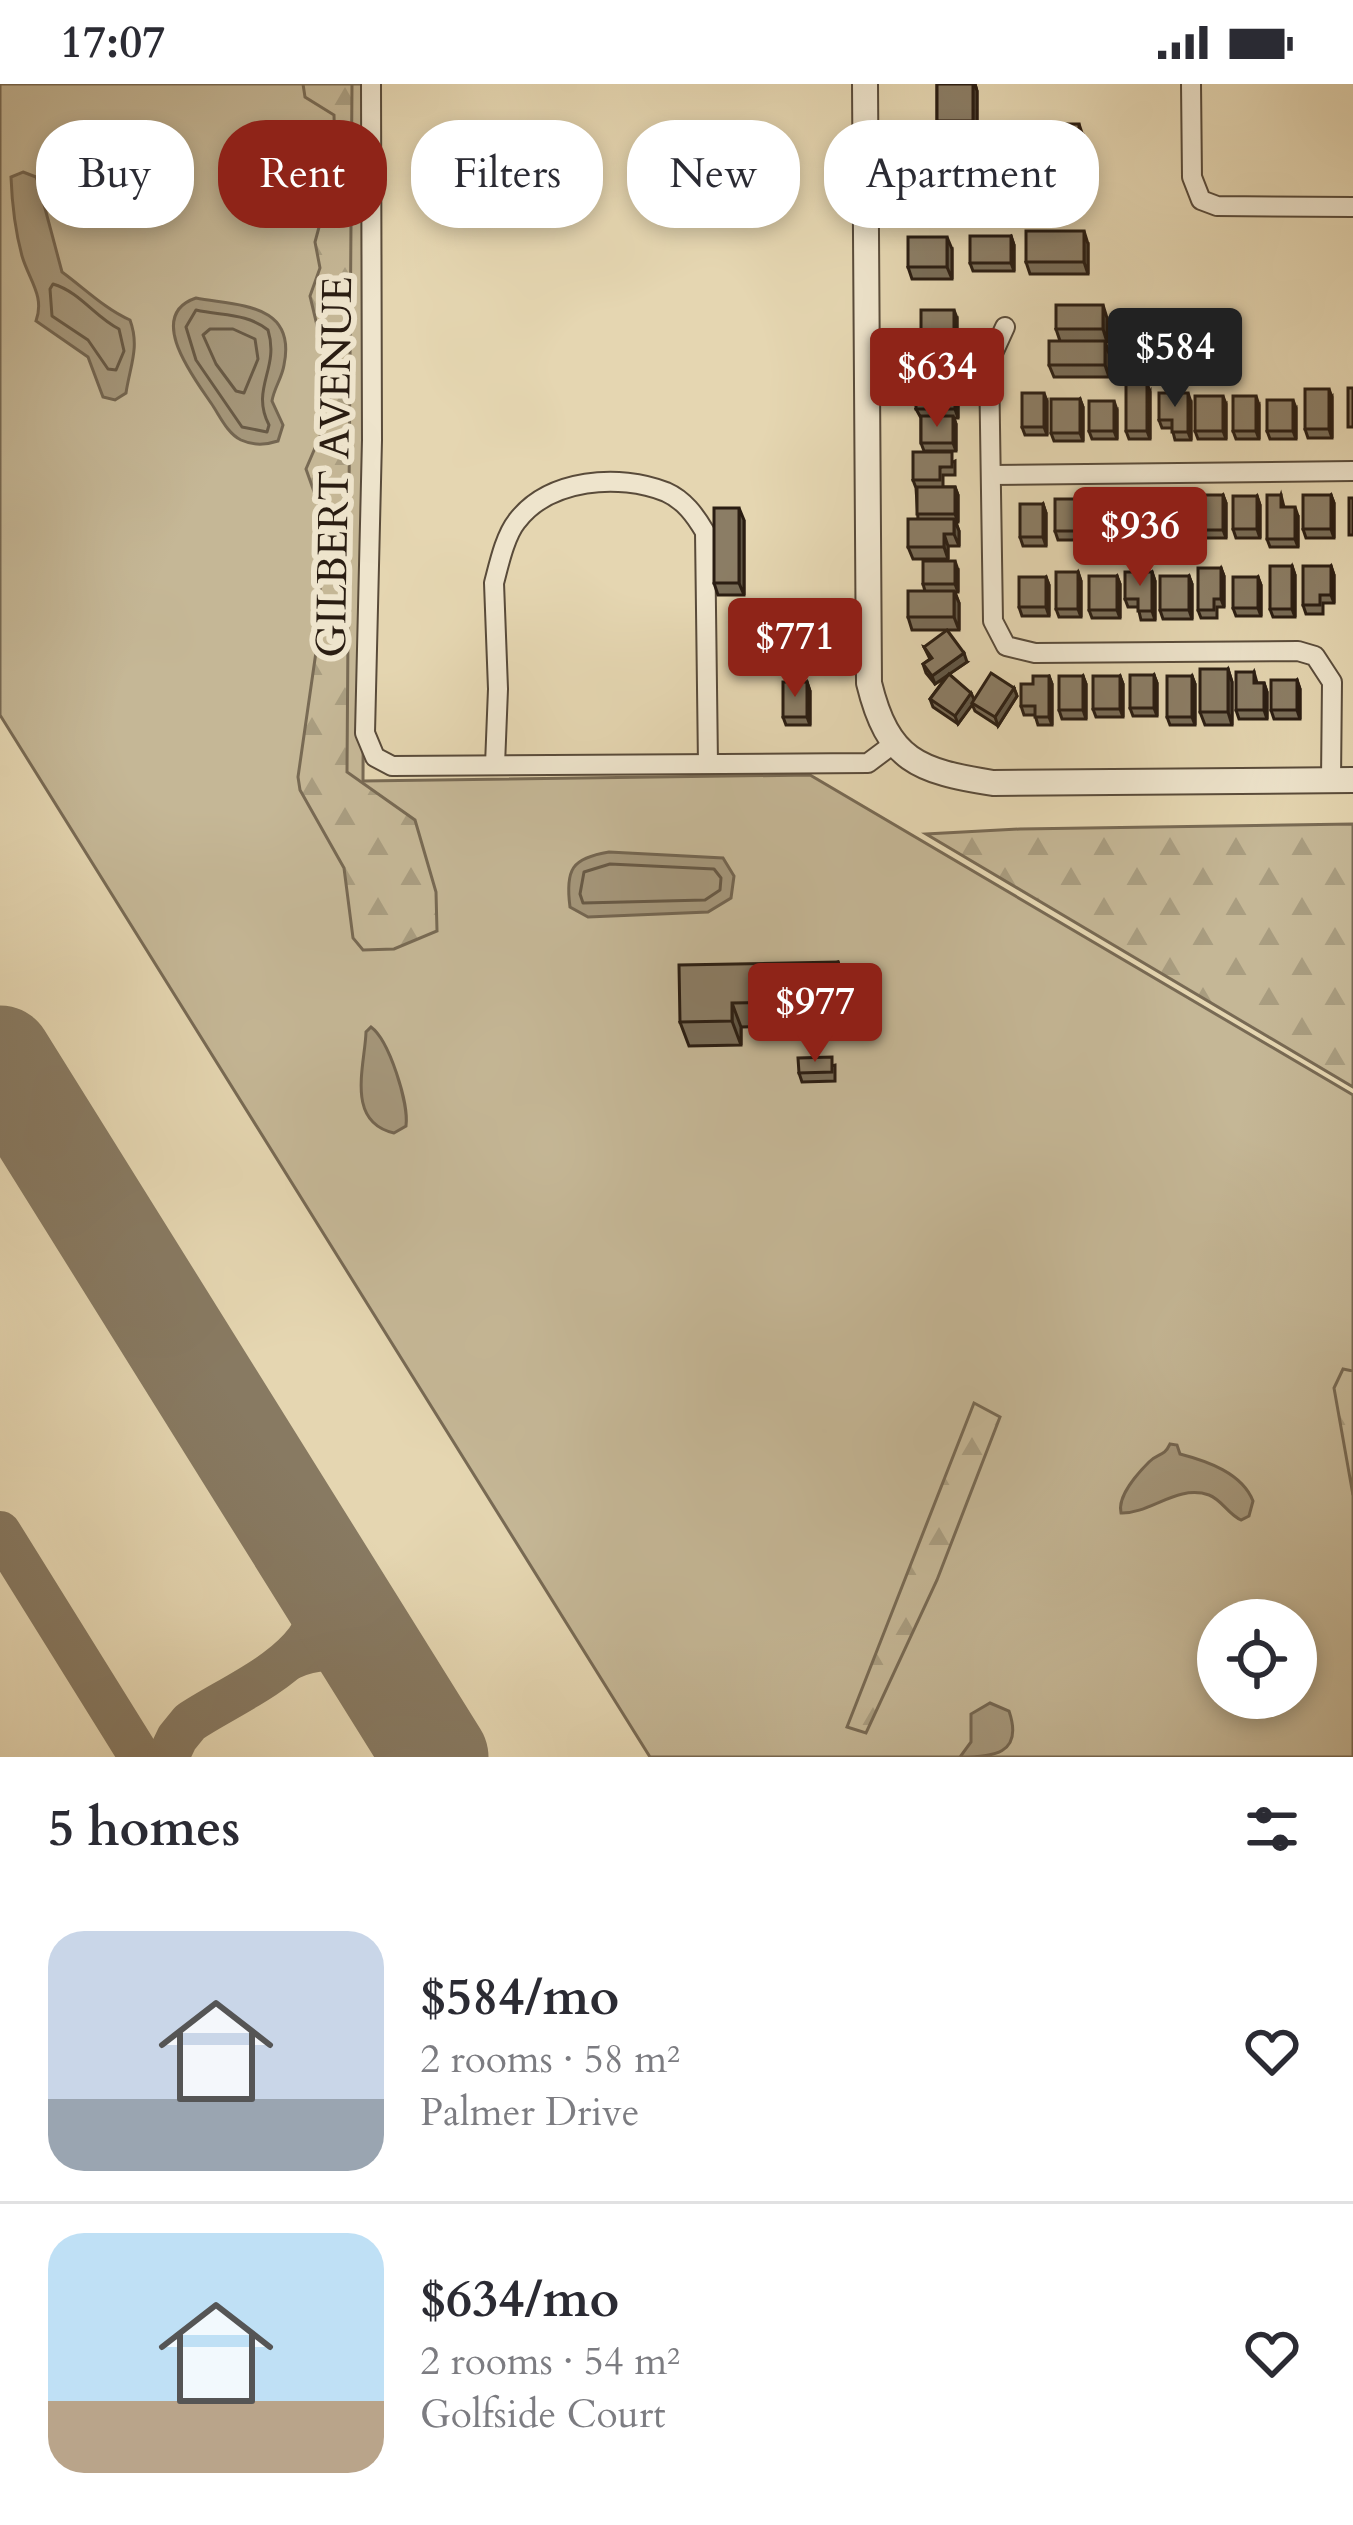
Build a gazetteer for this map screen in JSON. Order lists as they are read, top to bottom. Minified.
{"streets":{"street":["GILBERT AVENUE"]},"page":{"status":"17:07","chip":["Buy","Rent","Filters","New","Apartment"],"price":["$584","$634","$936","$771","$977"],"heading":"5 homes","list":[{"name":"$584/mo","note":"2 rooms · 58 m² · Palmer Drive"},{"name":"$634/mo","note":"2 rooms · 54 m² · Golfside Court"}]}}
